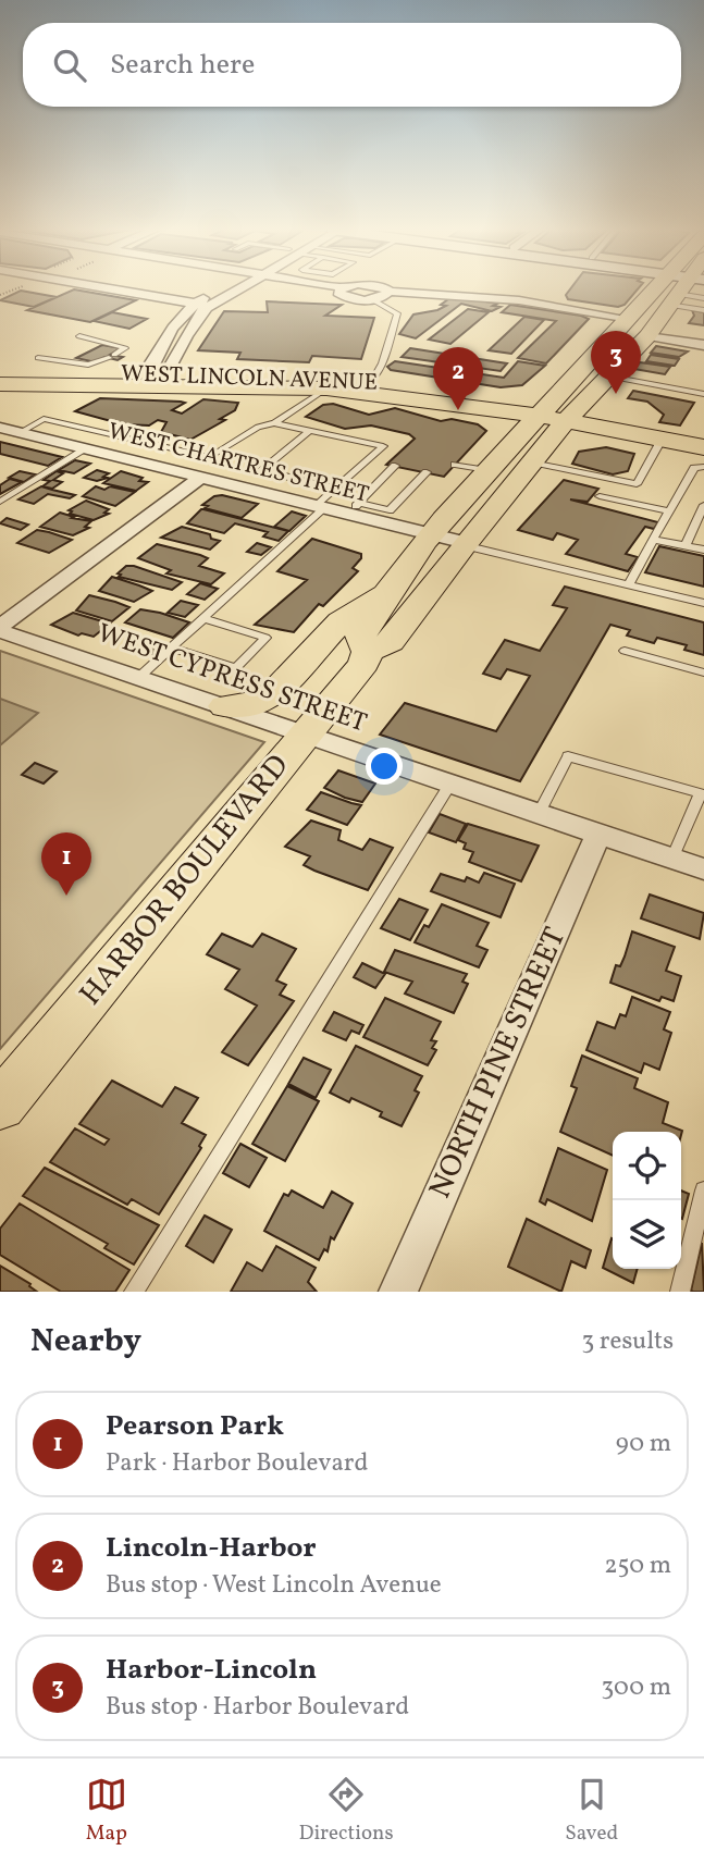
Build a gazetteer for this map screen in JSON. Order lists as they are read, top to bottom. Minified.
{"streets":{"main road":["WEST LINCOLN AVENUE","HARBOR BOULEVARD"],"street":["WEST CHARTRES STREET","WEST CYPRESS STREET","NORTH PINE STREET"]},"crossings":[["WEST LINCOLN AVENUE","HARBOR BOULEVARD"],["WEST CHARTRES STREET","HARBOR BOULEVARD"],["WEST CYPRESS STREET","HARBOR BOULEVARD"],["WEST CYPRESS STREET","NORTH PINE STREET"]],"page":{"search":"Search here","pins":["3","2","1"],"heading":["Nearby","3 results"],"list":[{"mark":"1","name":"Pearson Park","note":"Park · Harbor Boulevard","value":"90 m"},{"mark":"2","name":"Lincoln-Harbor","note":"Bus stop · West Lincoln Avenue","value":"250 m"},{"mark":"3","name":"Harbor-Lincoln","note":"Bus stop · Harbor Boulevard","value":"300 m"}],"nav":["Map","Directions","Saved"]}}
